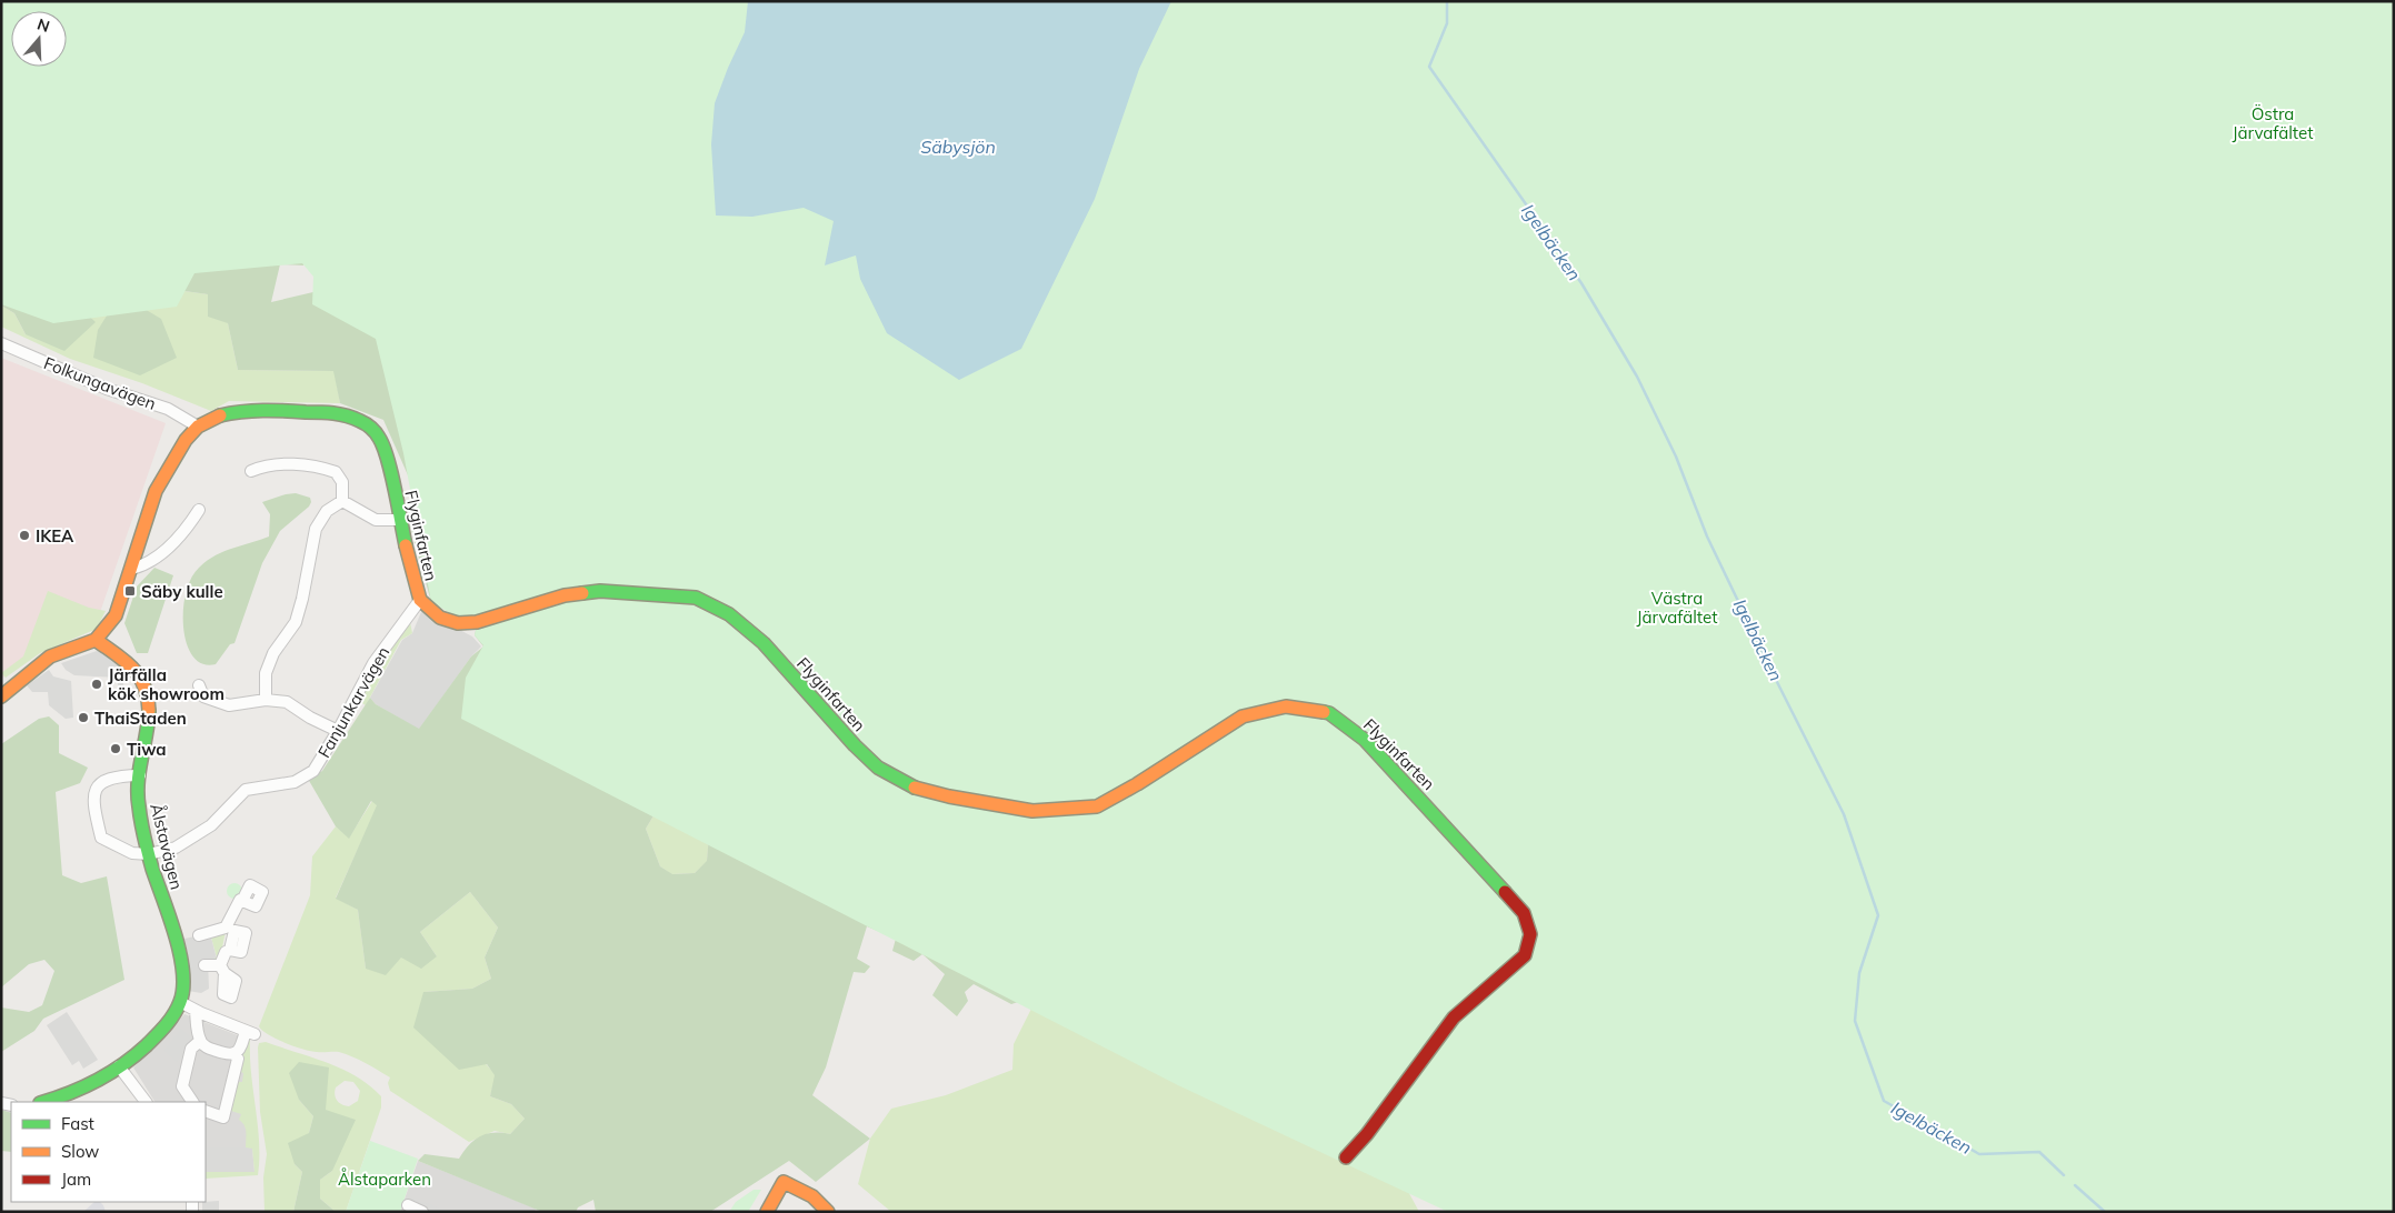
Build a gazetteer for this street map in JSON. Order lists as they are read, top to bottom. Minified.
{"streets":{"street":["Folkungavägen","Flyginfarten","Fanjunkarvägen","Ålstavägen"]},"crossings":[["Folkungavägen","Flyginfarten"],["Flyginfarten","Fanjunkarvägen"],["Flyginfarten","Ålstavägen"],["Fanjunkarvägen","Ålstavägen"]],"water":["Säbysjön","Igelbäcken"],"parks":["Östra Järvafältet","Västra Järvafältet","Ålstaparken"],"places":{"other":["IKEA","Järfälla kök showroom","ThaiStaden","Tiwa"],"transit":["Säby kulle"]},"legend":["Fast","Slow","Jam"],"north":"top"}
